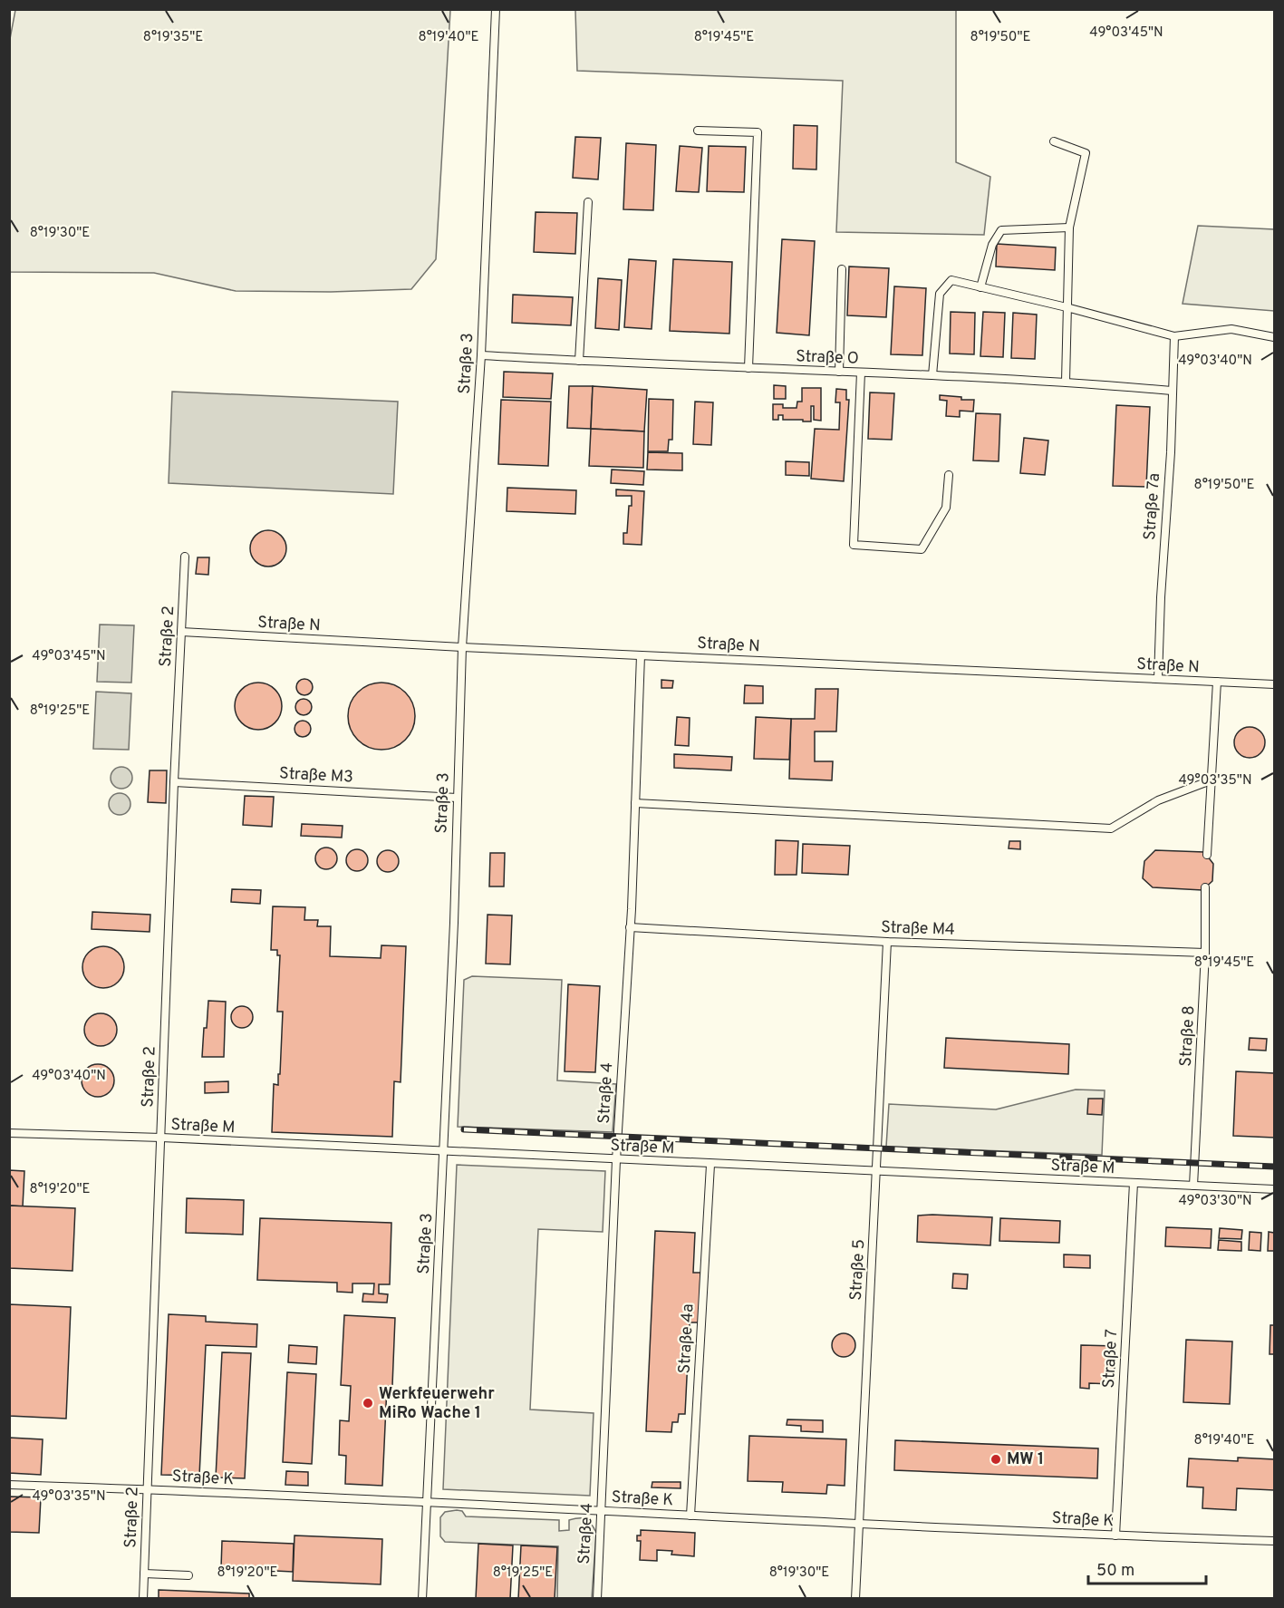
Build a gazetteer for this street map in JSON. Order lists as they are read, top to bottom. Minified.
{"streets":{"lane":["Straße O","Straße 3","Straße 7a","Straße N","Straße 2","Straße M3","Straße M4","Straße 8","Straße 4","Straße M","Straße 5","Straße 4a","Straße 7","Straße K"]},"crossings":[["Straße O","Straße 3"],["Straße O","Straße 7a"],["Straße 3","Straße N"],["Straße 3","Straße M3"],["Straße 3","Straße M"],["Straße 3","Straße K"],["Straße 7a","Straße N"],["Straße N","Straße 2"],["Straße N","Straße 4"],["Straße 2","Straße M3"],["Straße 2","Straße M"],["Straße 2","Straße K"],["Straße M4","Straße 8"],["Straße M4","Straße 4"],["Straße M4","Straße 5"],["Straße 8","Straße M"],["Straße 4","Straße M"],["Straße 4","Straße K"],["Straße M","Straße 5"],["Straße M","Straße 4a"],["Straße M","Straße 7"],["Straße 5","Straße K"],["Straße 4a","Straße K"],["Straße 7","Straße K"]],"places":["Werkfeuerwehr MiRo Wache 1","MW 1"],"scale_bar":"50 m","coordinates":["49°03'45\"N","8°19'35\"E","8°19'40\"E","8°19'45\"E","8°19'50\"E","8°19'30\"E","49°03'40\"N","8°19'25\"E","49°03'35\"N","8°19'20\"E","49°03'30\"N"]}
